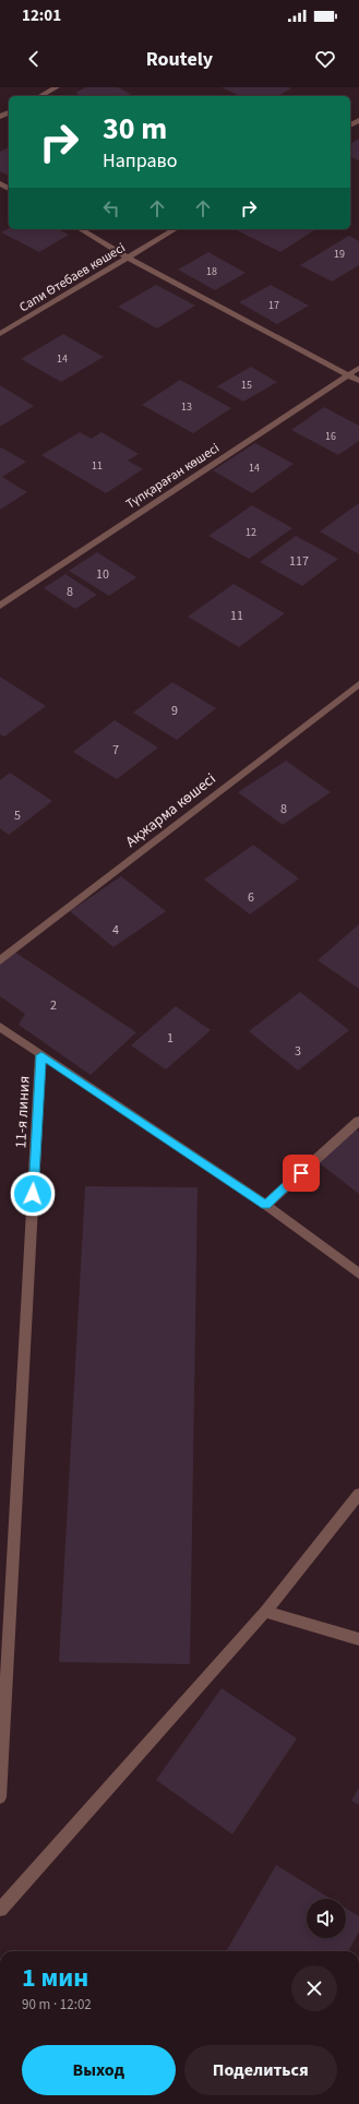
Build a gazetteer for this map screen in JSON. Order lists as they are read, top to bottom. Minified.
{"streets":{"street":["Сапи Өтебаев көшесі","Түпқараған көшесі","Ақжарма көшесі","11-я линия"]},"house_numbers":["19","18","17","14","15","13","16","11","14","12","117","10","8","11","9","7","8","5","6","4","2","1","3"],"page":{"status":"12:01","header":"Routely","turn":["30 m","Направо"],"heading":["1 мин","90 m · 12:02"],"buttons":["Выход","Поделиться"]}}
